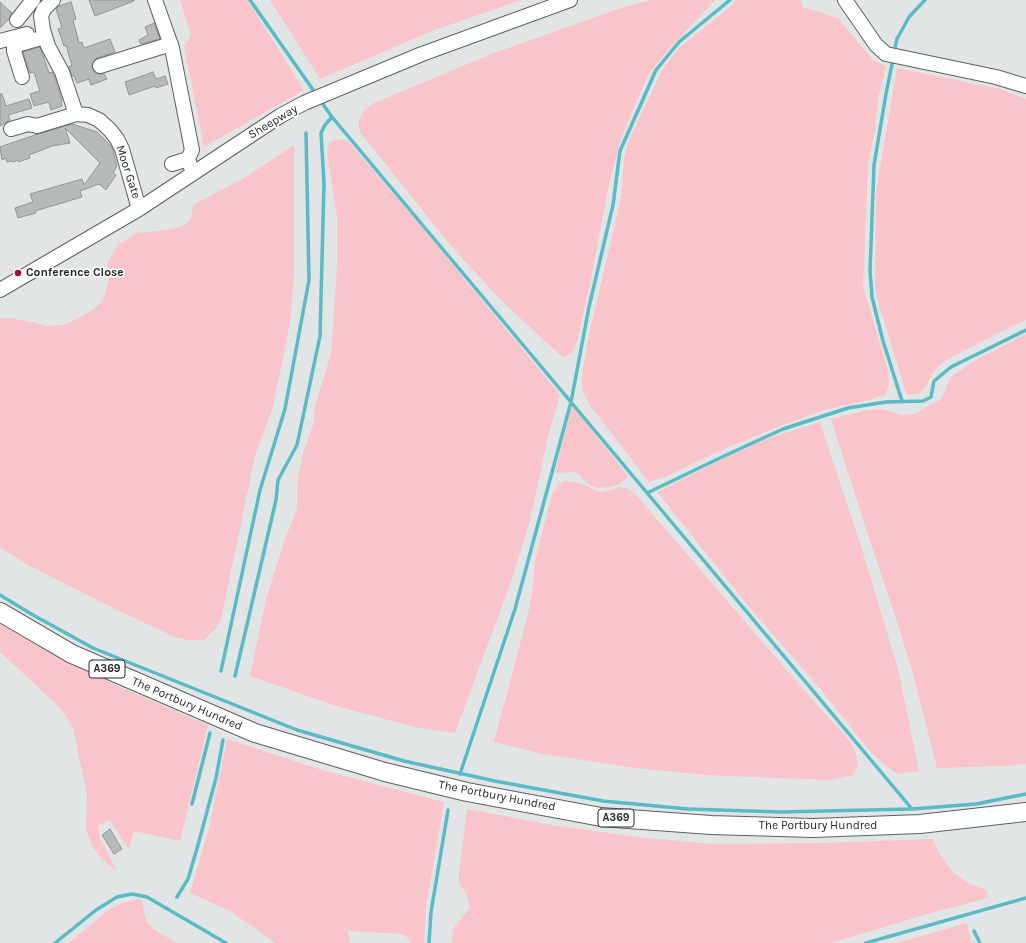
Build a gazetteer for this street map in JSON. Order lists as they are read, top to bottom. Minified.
{"streets":{"main road":["A369","The Portbury Hundred"],"street":["Sheepway","Moor Gate"]},"crossings":[["Sheepway","Moor Gate"]],"places":["Conference Close"]}
